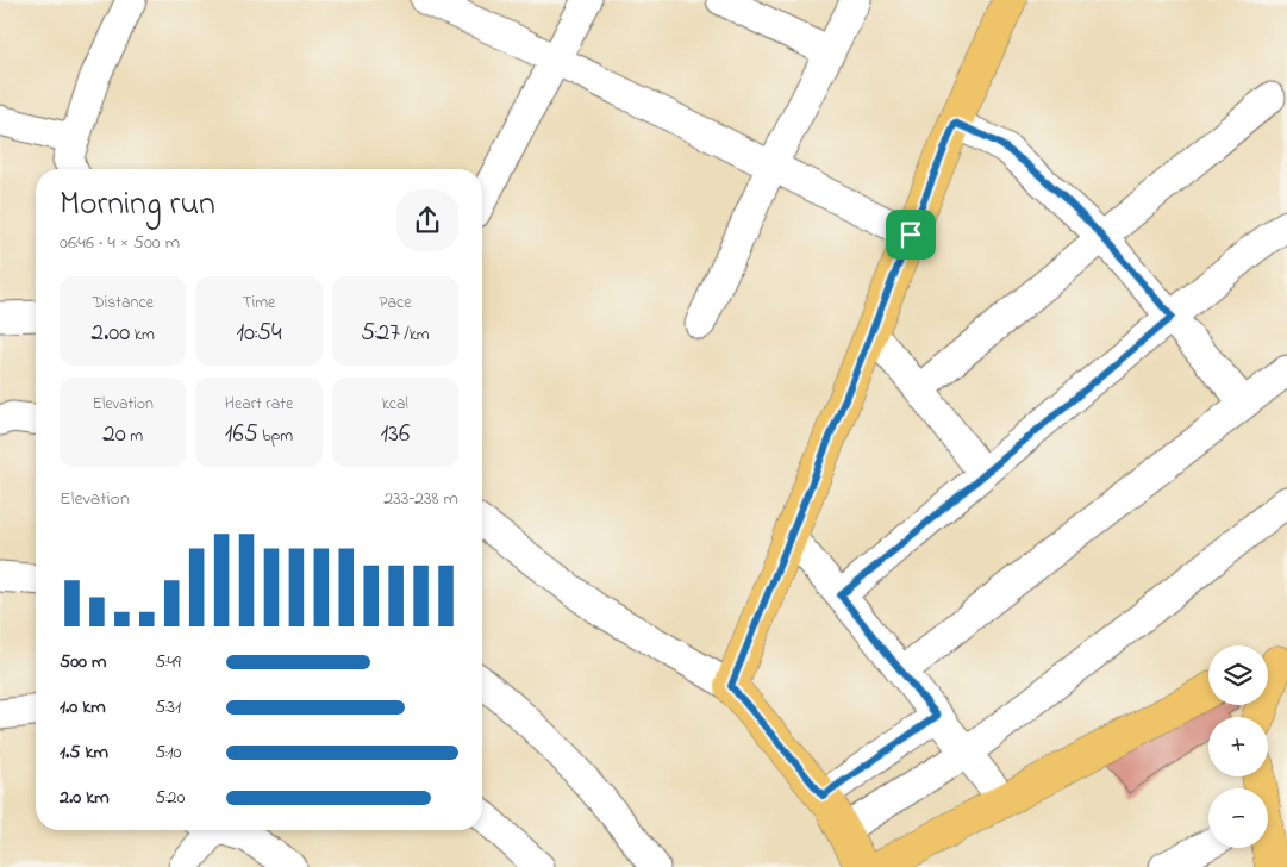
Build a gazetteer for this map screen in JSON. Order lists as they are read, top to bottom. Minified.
{"page":{"heading":["Morning run","06:46 · 4 × 500 m"],"stats":[["Distance","2.00 km"],["Time","10:54"],["Pace","5:27 /km"],["Elevation","20 m"],["Heart rate","165 bpm"],["kcal","136"]],"chart":["Elevation","233–238 m"],"list":[{"name":"500 m","note":"5:49"},{"name":"1.0 km","note":"5:31"},{"name":"1.5 km","note":"5:10"},{"name":"2.0 km","note":"5:20"}],"map_buttons":["+","−"]}}
